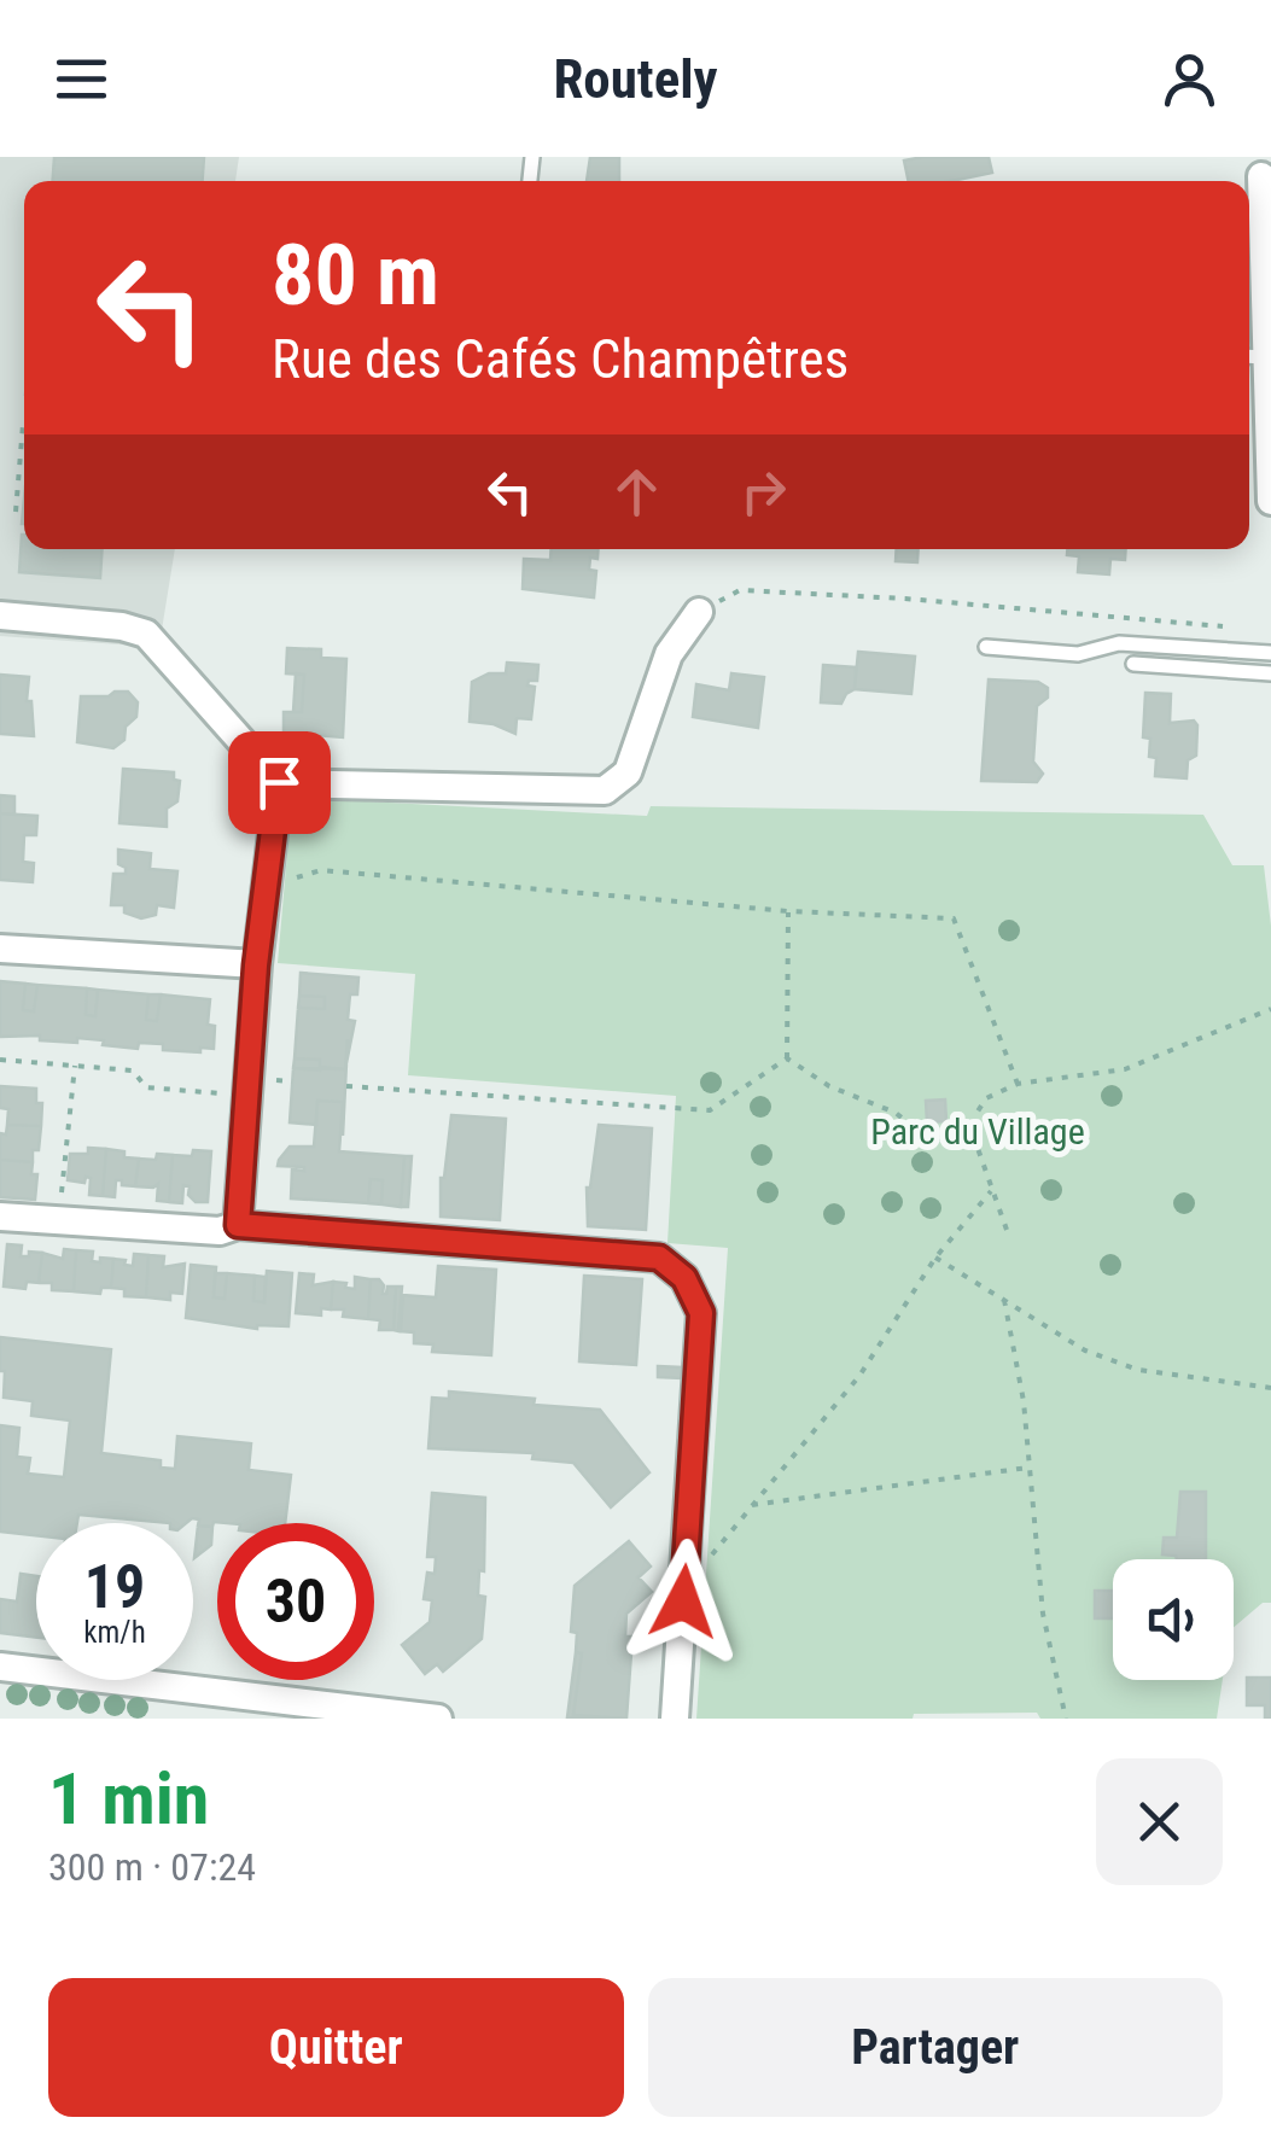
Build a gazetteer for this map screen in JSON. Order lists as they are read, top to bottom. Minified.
{"parks":["Parc du Village"],"page":{"header":"Routely","turn":["80 m","Rue des Cafés Champêtres"],"speed":"19 km/h","limit":"30","heading":["1 min","300 m · 07:24"],"buttons":["Quitter","Partager"]}}
